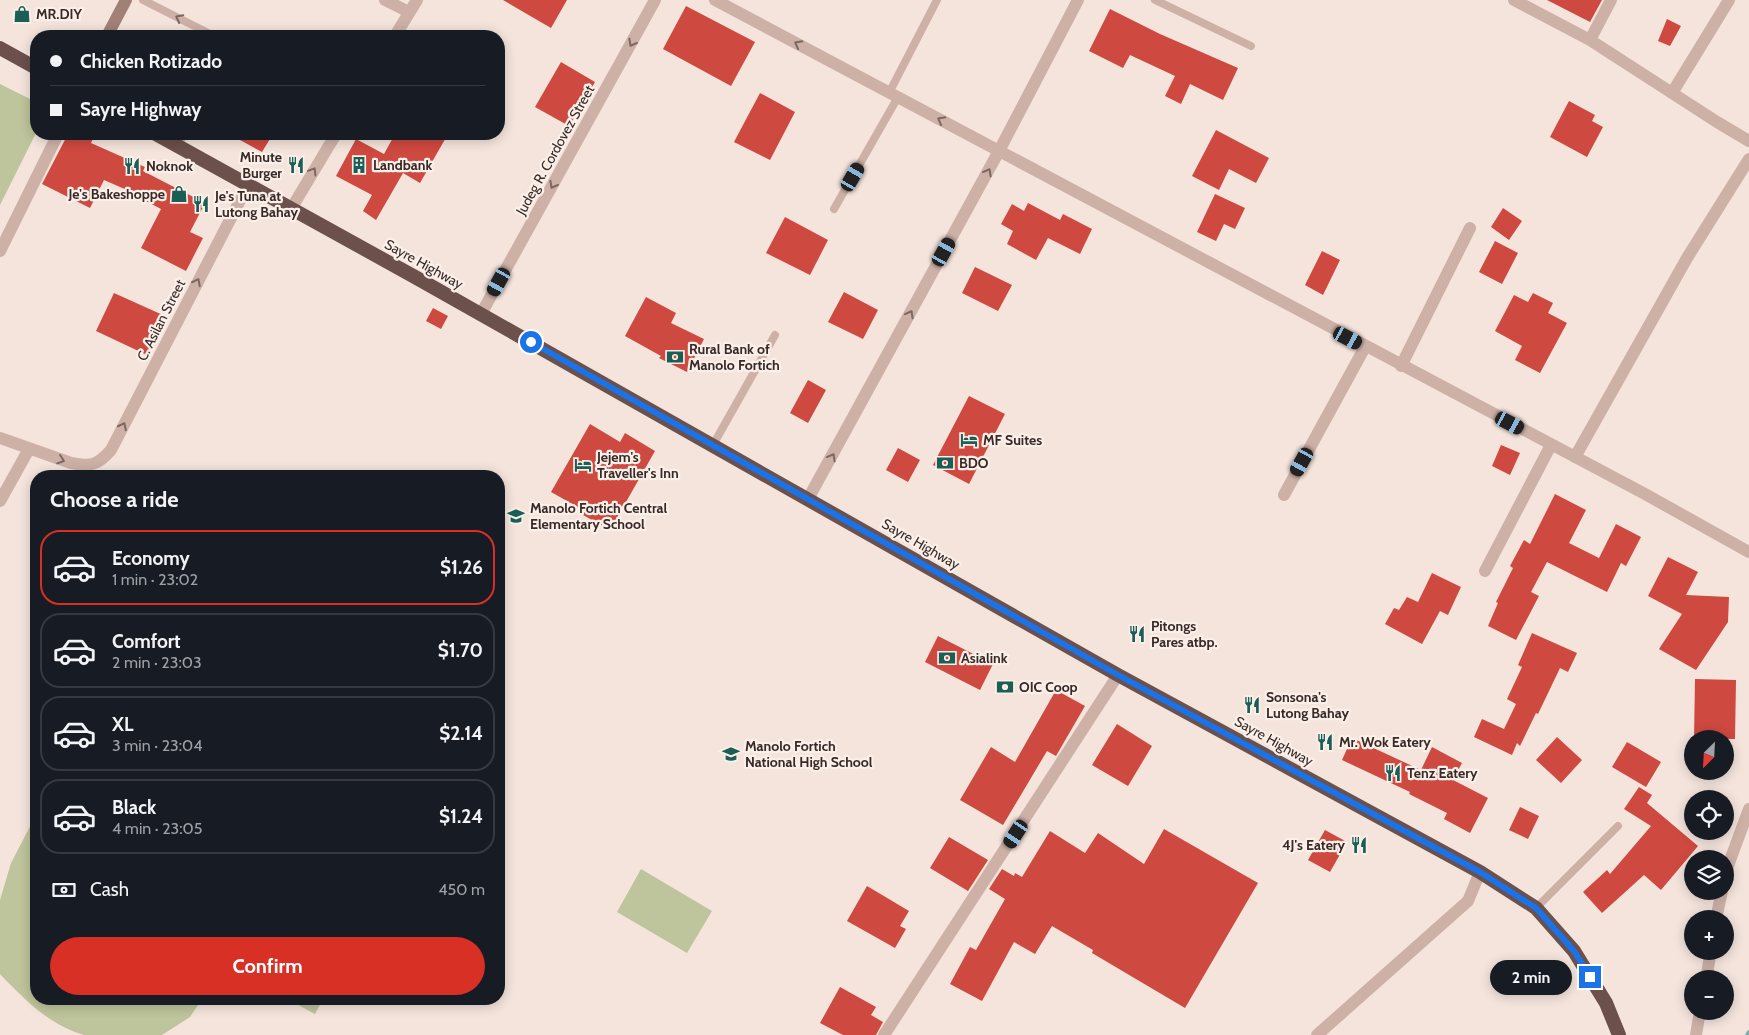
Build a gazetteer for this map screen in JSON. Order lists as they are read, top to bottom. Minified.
{"streets":{"highway":["Sayre Highway"],"street":["Judeg R. Cordovez Street","C. Asilan Street"]},"crossings":[["Judeg R. Cordovez Street","Sayre Highway"],["Sayre Highway","C. Asilan Street"]],"one_way":["Judeg R. Cordovez Street","C. Asilan Street"],"places":{"shop":["MR.DIY","Je's Bakeshoppe"],"restaurant":["Minute Burger","Noknok","Je's Tuna at Lutong Bahay","Pitongs Pares atbp.","Sonsona's Lutong Bahay","Mr. Wok Eatery","Tenz Eatery","4J's Eatery"],"building":["Landbank"],"bank":["Rural Bank of Manolo Fortich","BDO","Asialink","OIC Coop"],"hotel":["MF Suites","Jejem's Traveller's Inn"],"school or university":["Manolo Fortich Central Elementary School","Manolo Fortich National High School"]},"north":"bottom left","page":{"banner":["Chicken Rotizado","Sayre Highway"],"heading":"Choose a ride","list":[{"name":"Economy","note":"1 min · 23:02","value":"$1.26"},{"name":"Comfort","note":"2 min · 23:03","value":"$1.70"},{"name":"XL","note":"3 min · 23:04","value":"$2.14"},{"name":"Black","note":"4 min · 23:05","value":"$1.24"}],"map_buttons":["+","−"],"pay":["Cash","450 m"],"buttons":"Confirm","bubble":"2 min"}}
